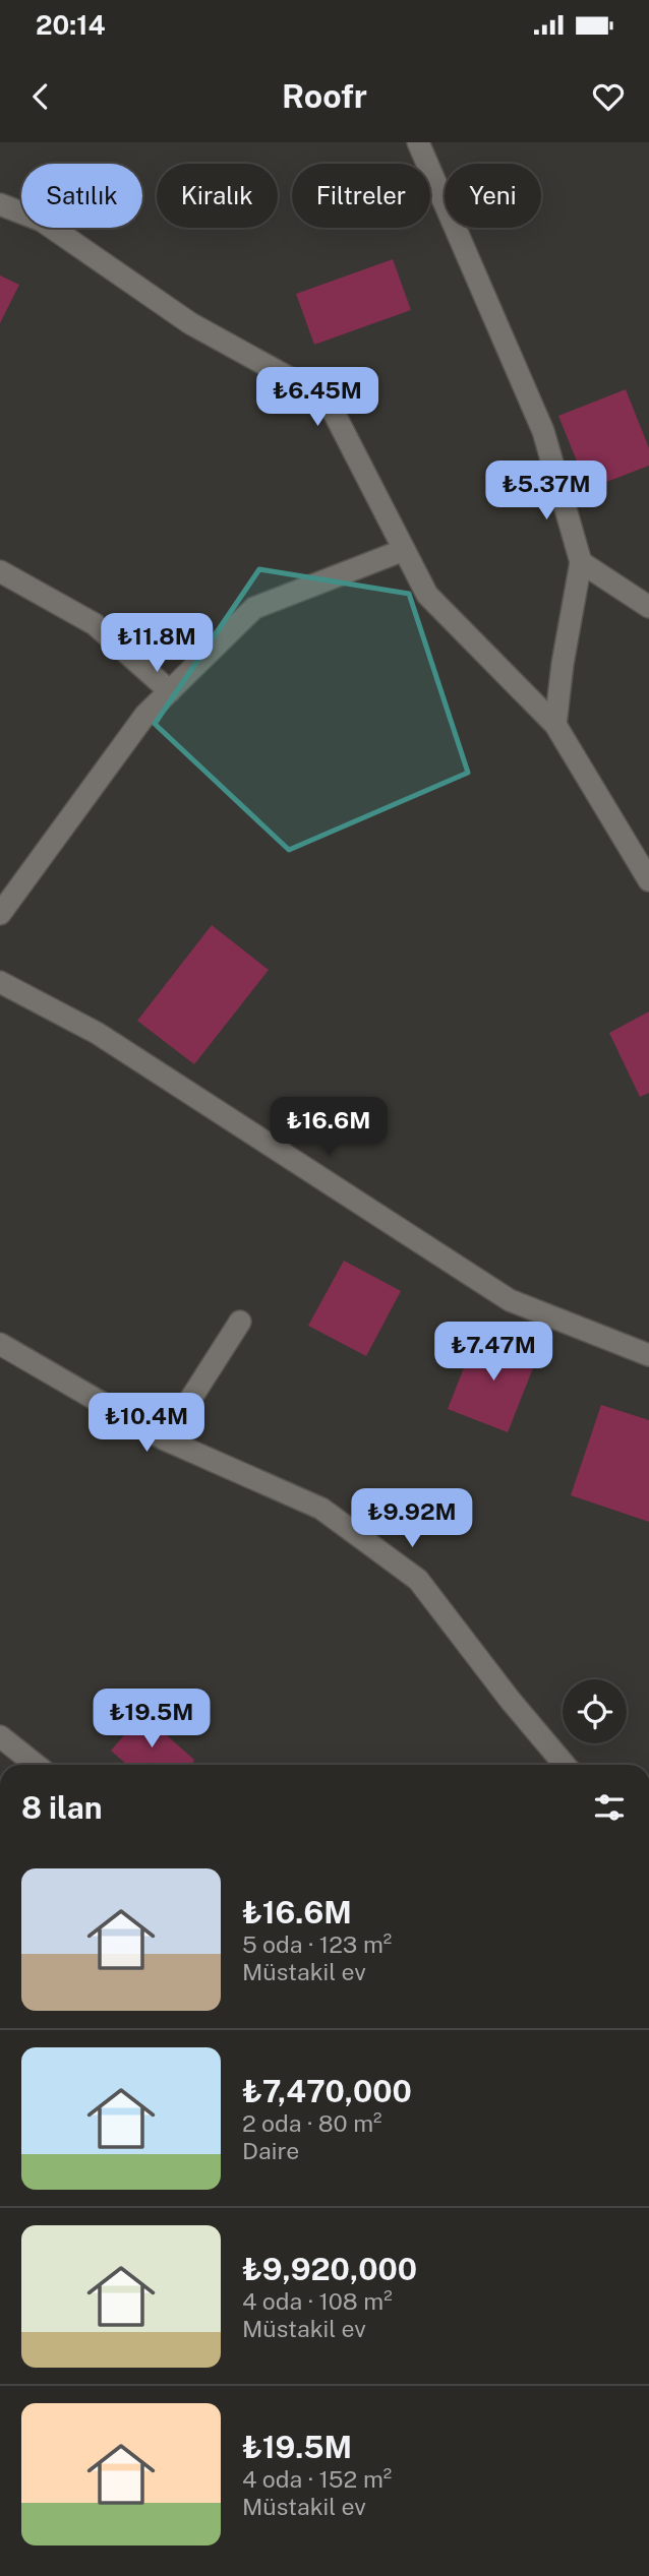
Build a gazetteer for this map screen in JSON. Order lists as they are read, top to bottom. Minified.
{"page":{"status":"20:14","header":"Roofr","chip":["Satılık","Kiralık","Filtreler","Yeni"],"price":["₺6.45M","₺5.37M","₺11.8M","₺16.6M","₺7.47M","₺10.4M","₺9.92M","₺19.5M"],"heading":"8 ilan","list":[{"name":"₺16.6M","note":"5 oda · 123 m² · Müstakil ev"},{"name":"₺7,470,000","note":"2 oda · 80 m² · Daire"},{"name":"₺9,920,000","note":"4 oda · 108 m² · Müstakil ev"},{"name":"₺19.5M","note":"4 oda · 152 m² · Müstakil ev"}]}}
